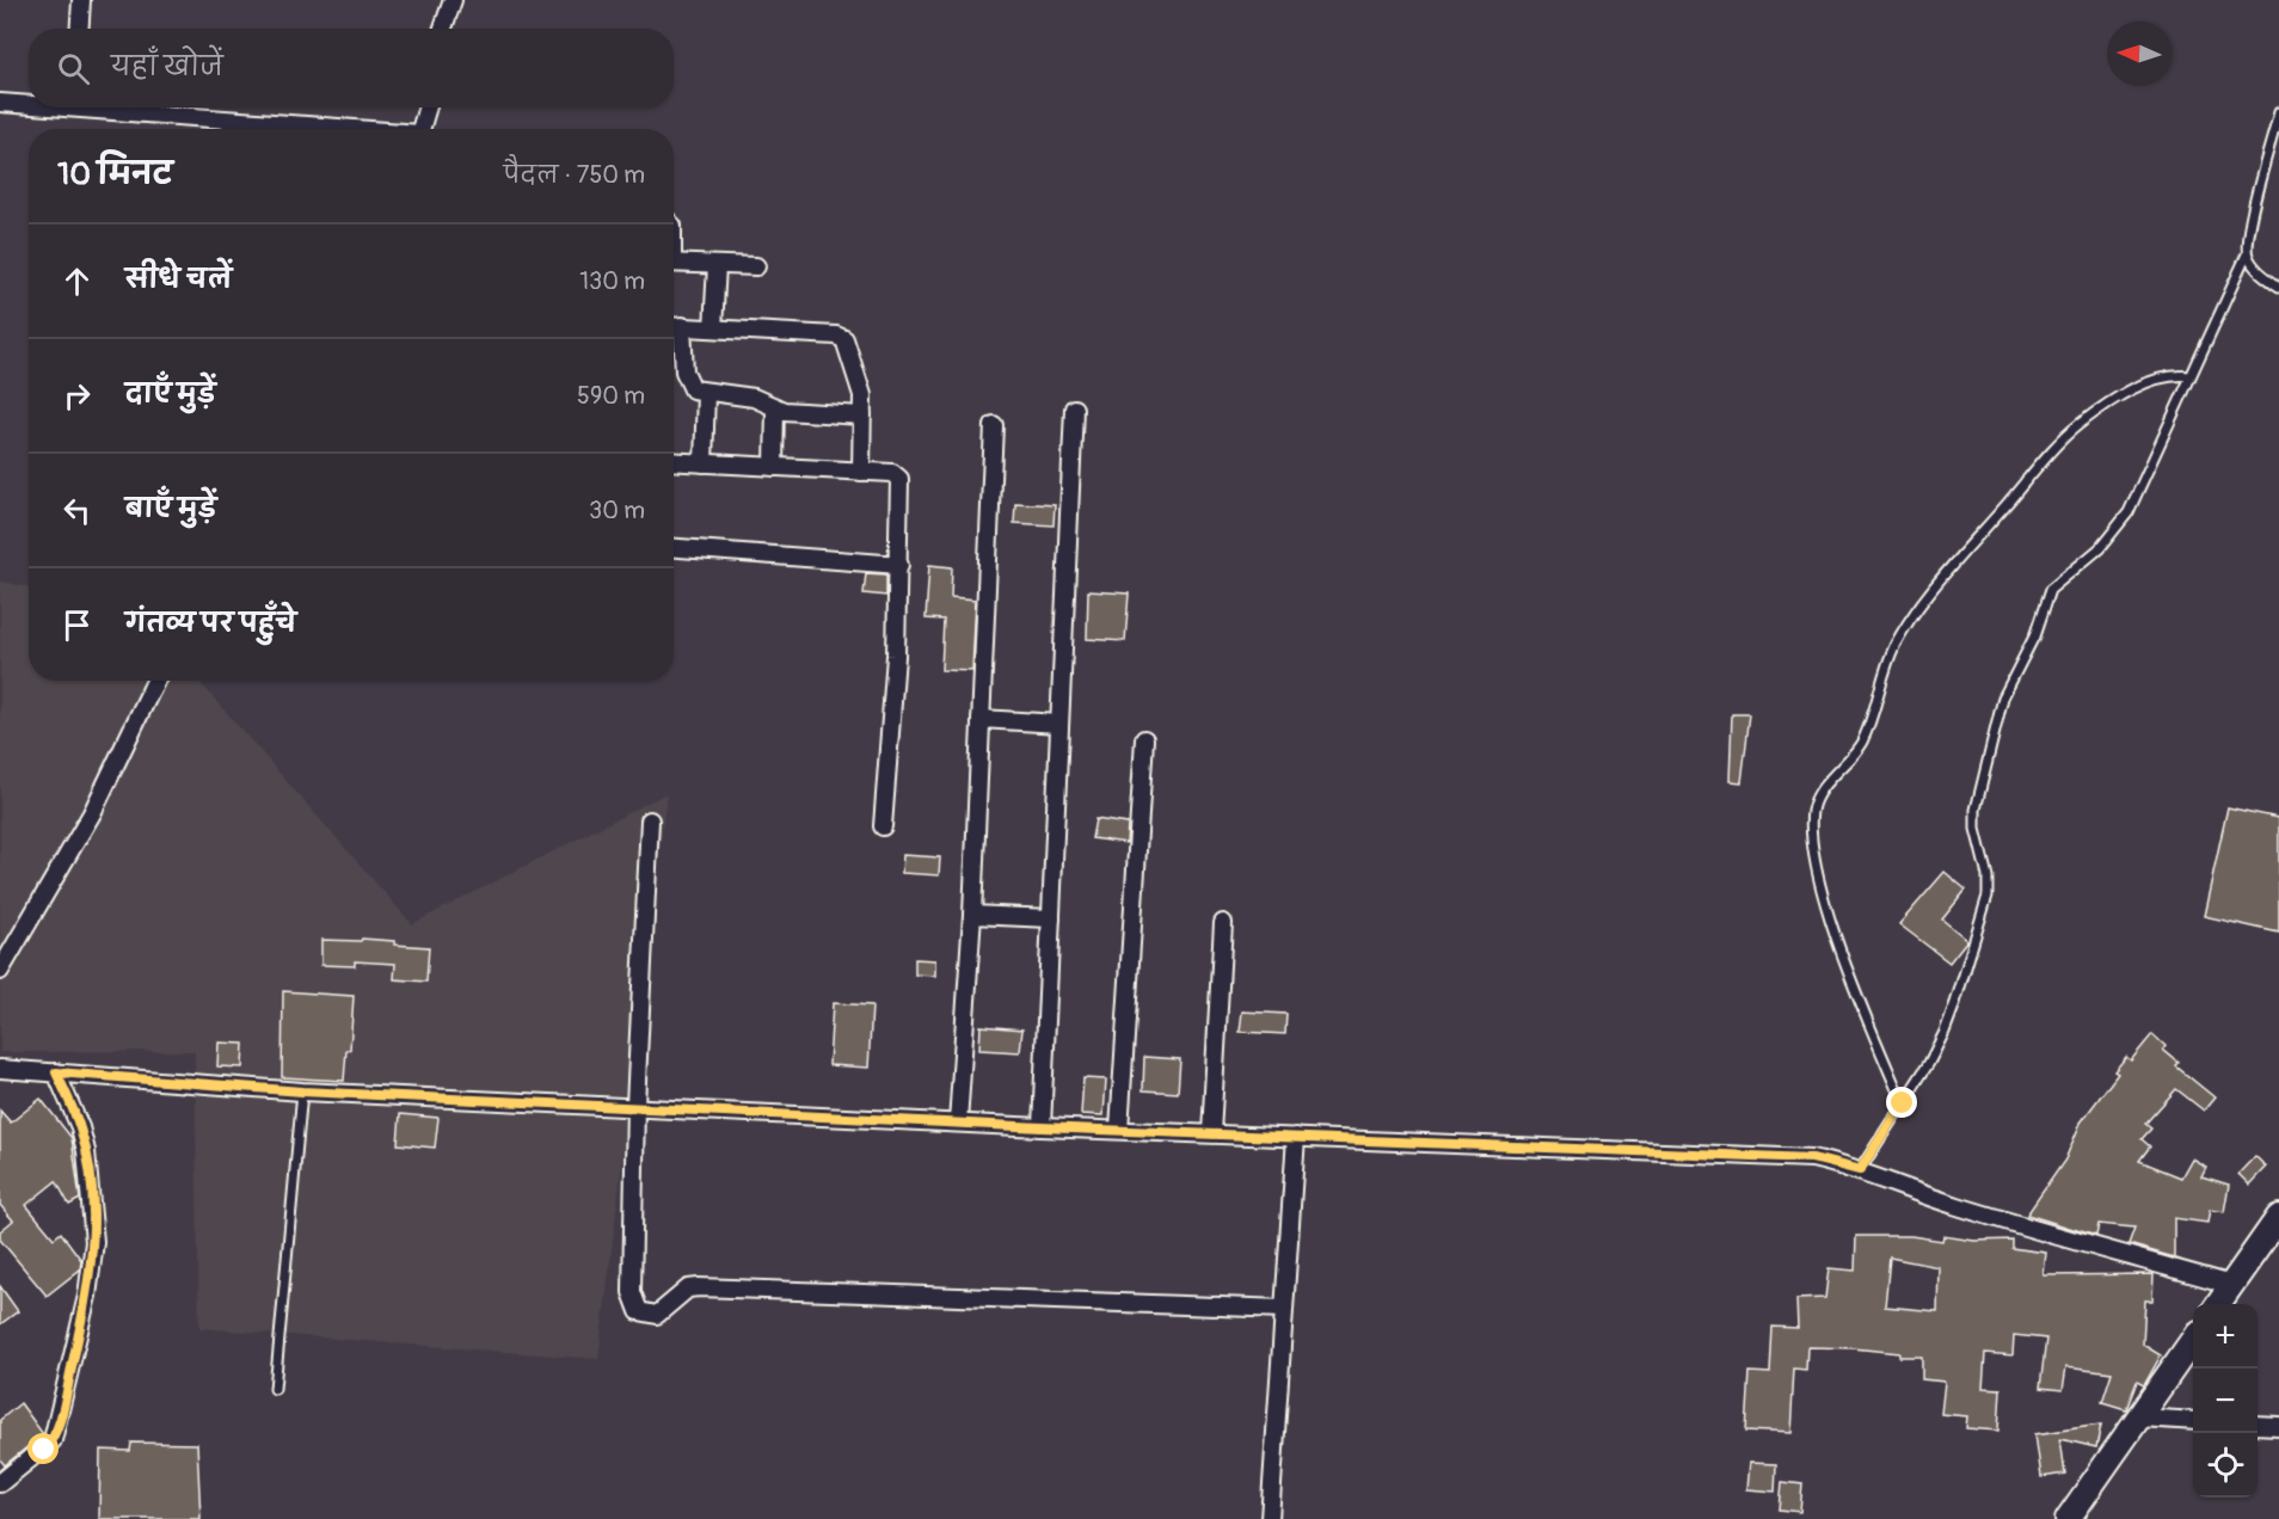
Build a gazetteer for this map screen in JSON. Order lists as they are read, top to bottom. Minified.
{"north":"left","page":{"search":"यहाँ खोजें","heading":["10 मिनट","पैदल · 750 m"],"list":[["सीधे चलें","130 m"],["दाएँ मुड़ें","590 m"],["बाएँ मुड़ें","30 m"],"गंतव्य पर पहुँचे"],"map_buttons":["+","−"]}}
